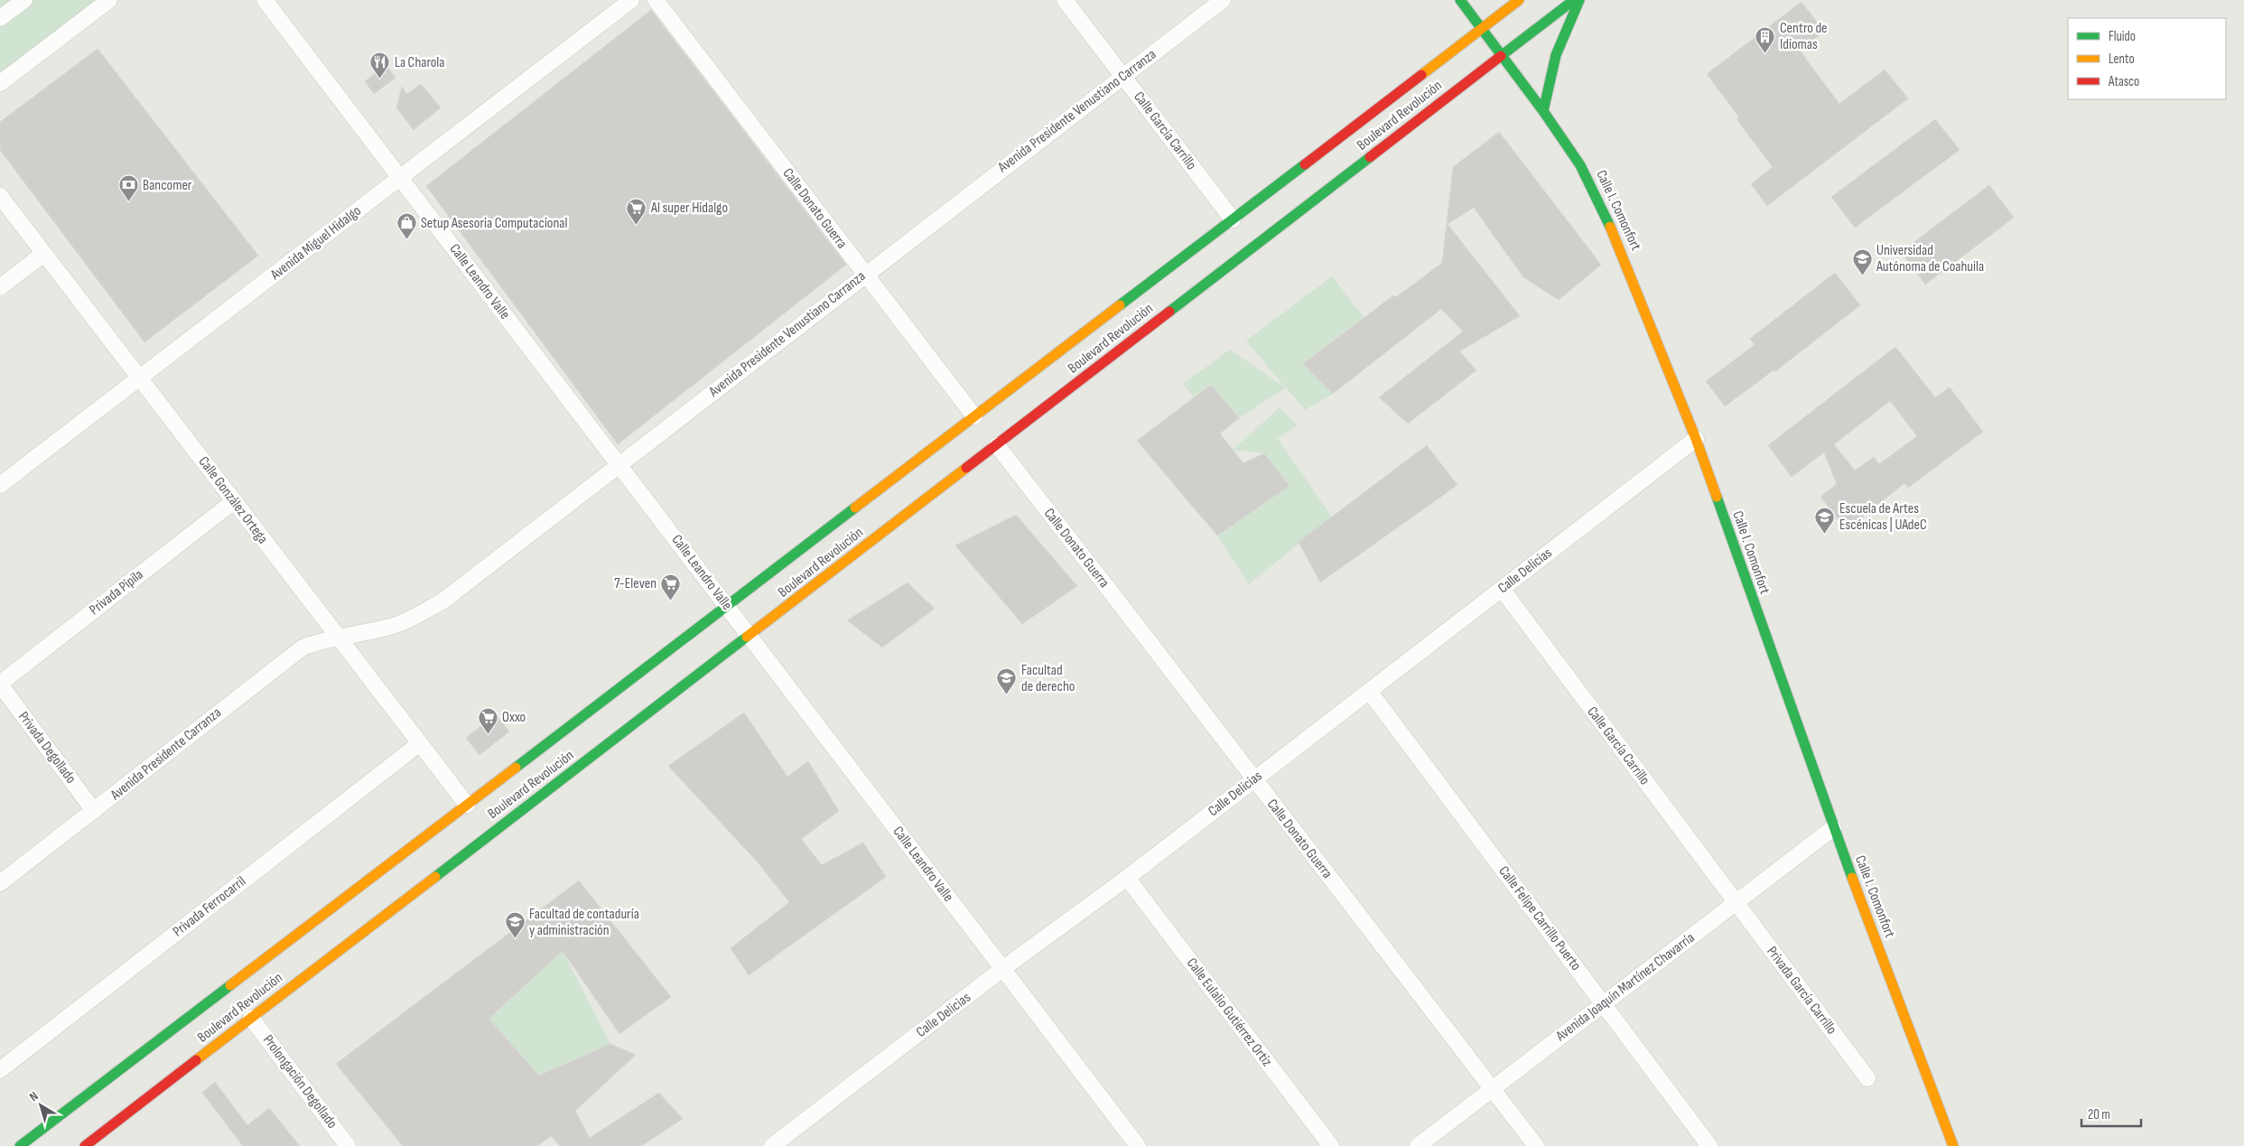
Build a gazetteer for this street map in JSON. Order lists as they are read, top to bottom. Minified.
{"streets":{"main road":["Boulevard Revolución","Calle I. Comonfort"],"street":["Avenida Presidente Venustiano Carranza","Calle García Carrillo","Calle Donato Guerra","Avenida Miguel Hidalgo","Calle Leandro Valle","Calle González Ortega","Calle Delicias","Privada Pípila","Privada Degollado","Avenida Presidente Carranza","Privada Ferrocarril","Calle Felipe Carrillo Puerto","Avenida Joaquín Martínez Chavarría","Privada García Carrillo","Calle Eulalio Gutiérrez Ortiz","Prolongación Degollado"]},"crossings":[["Avenida Presidente Venustiano Carranza","Calle García Carrillo"],["Avenida Presidente Venustiano Carranza","Calle Donato Guerra"],["Avenida Presidente Venustiano Carranza","Calle Leandro Valle"],["Avenida Presidente Venustiano Carranza","Calle González Ortega"],["Avenida Presidente Venustiano Carranza","Avenida Presidente Carranza"],["Boulevard Revolución","Calle Donato Guerra"],["Boulevard Revolución","Calle I. Comonfort"],["Boulevard Revolución","Calle Leandro Valle"],["Boulevard Revolución","Prolongación Degollado"],["Calle García Carrillo","Calle Delicias"],["Calle García Carrillo","Avenida Joaquín Martínez Chavarría"],["Calle García Carrillo","Privada García Carrillo"],["Calle Donato Guerra","Calle Delicias"],["Calle Donato Guerra","Avenida Joaquín Martínez Chavarría"],["Calle I. Comonfort","Calle Delicias"],["Calle I. Comonfort","Avenida Joaquín Martínez Chavarría"],["Avenida Miguel Hidalgo","Calle Leandro Valle"],["Avenida Miguel Hidalgo","Calle González Ortega"],["Calle Leandro Valle","Calle Delicias"],["Calle González Ortega","Privada Pípila"],["Calle González Ortega","Avenida Presidente Carranza"],["Calle González Ortega","Privada Ferrocarril"],["Calle Delicias","Calle Felipe Carrillo Puerto"],["Calle Delicias","Calle Eulalio Gutiérrez Ortiz"],["Privada Pípila","Privada Degollado"],["Privada Degollado","Avenida Presidente Carranza"],["Calle Felipe Carrillo Puerto","Avenida Joaquín Martínez Chavarría"],["Avenida Joaquín Martínez Chavarría","Privada García Carrillo"]],"places":{"building":["Centro de Idiomas"],"restaurant":["La Charola"],"bank":["Bancomer"],"supermarket":["Al super Hidalgo","7-Eleven","Oxxo"],"shop":["Setup Asesoria Computacional"],"school or university":["Universidad Autónoma de Coahuila","Escuela de Artes Escénicas | UAdeC","Facultad de derecho","Facultad de contaduría y administración"]},"legend":["Fluido","Lento","Atasco"],"scale_bar":"20 m","north":"top left"}
